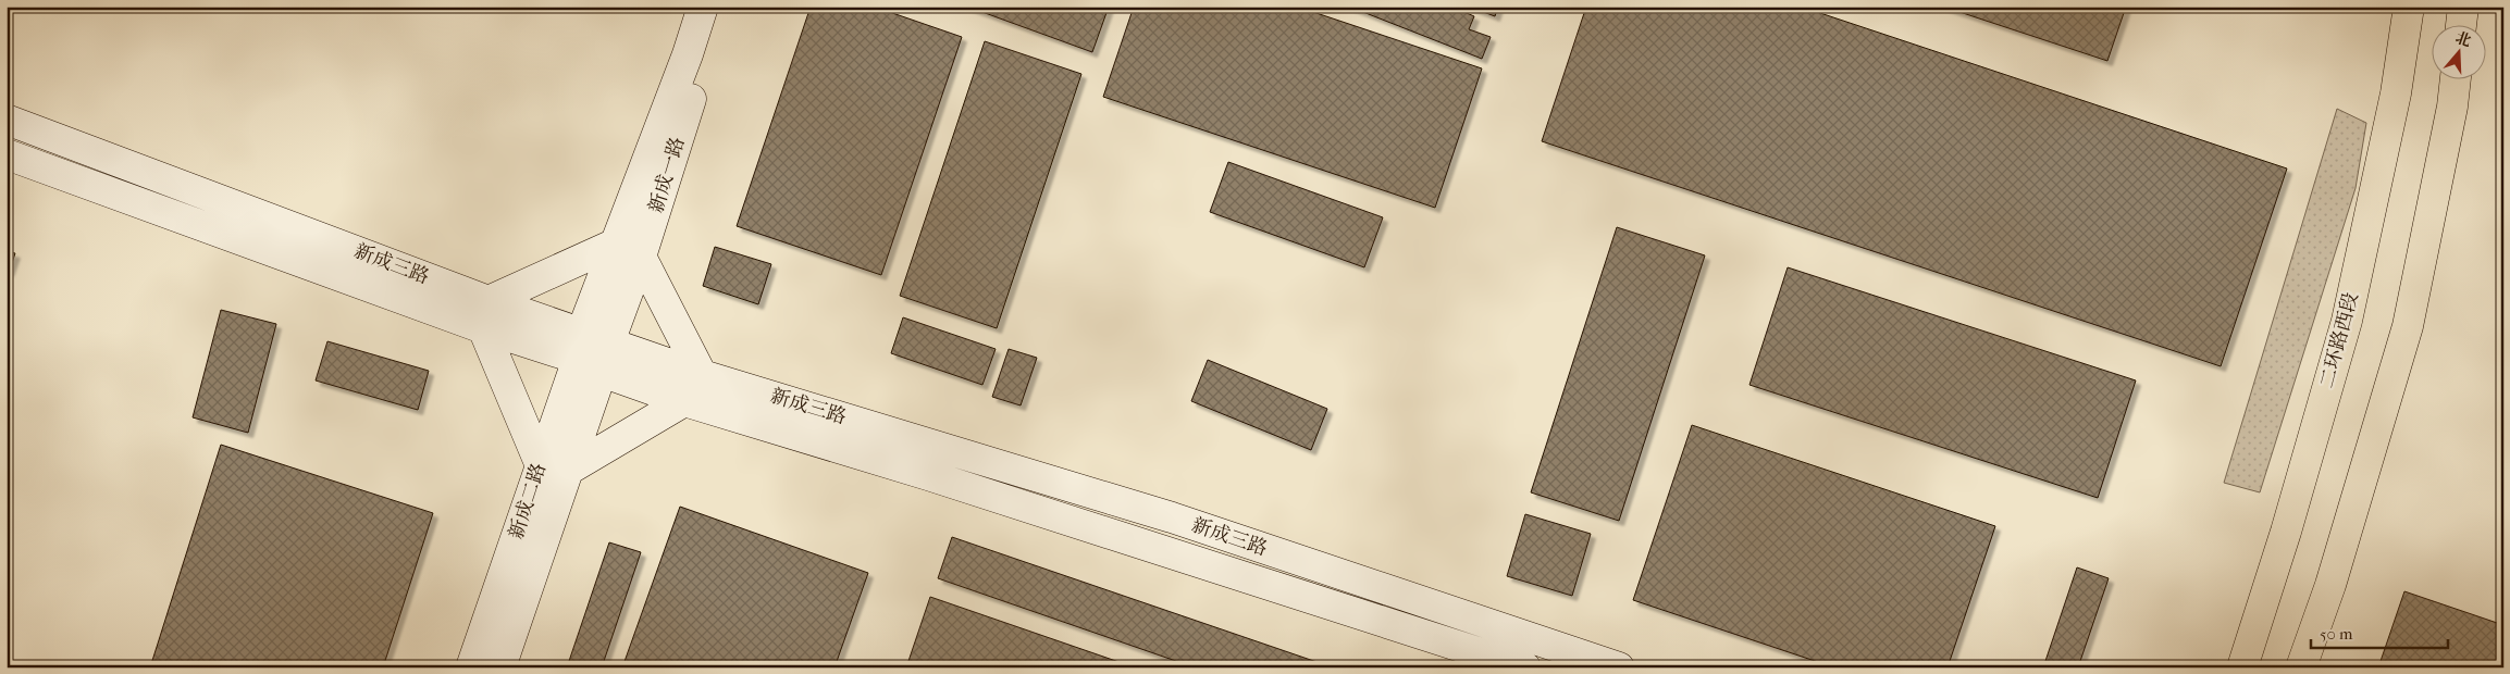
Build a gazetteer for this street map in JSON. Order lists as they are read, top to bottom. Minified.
{"streets":{"main road":["二环路西段"],"street":["新成一路","新成三路","新成二路"]},"crossings":[["新成一路","新成三路"],["新成一路","新成二路"],["新成三路","新成二路"]],"scale_bar":"50 m","north":"top"}
